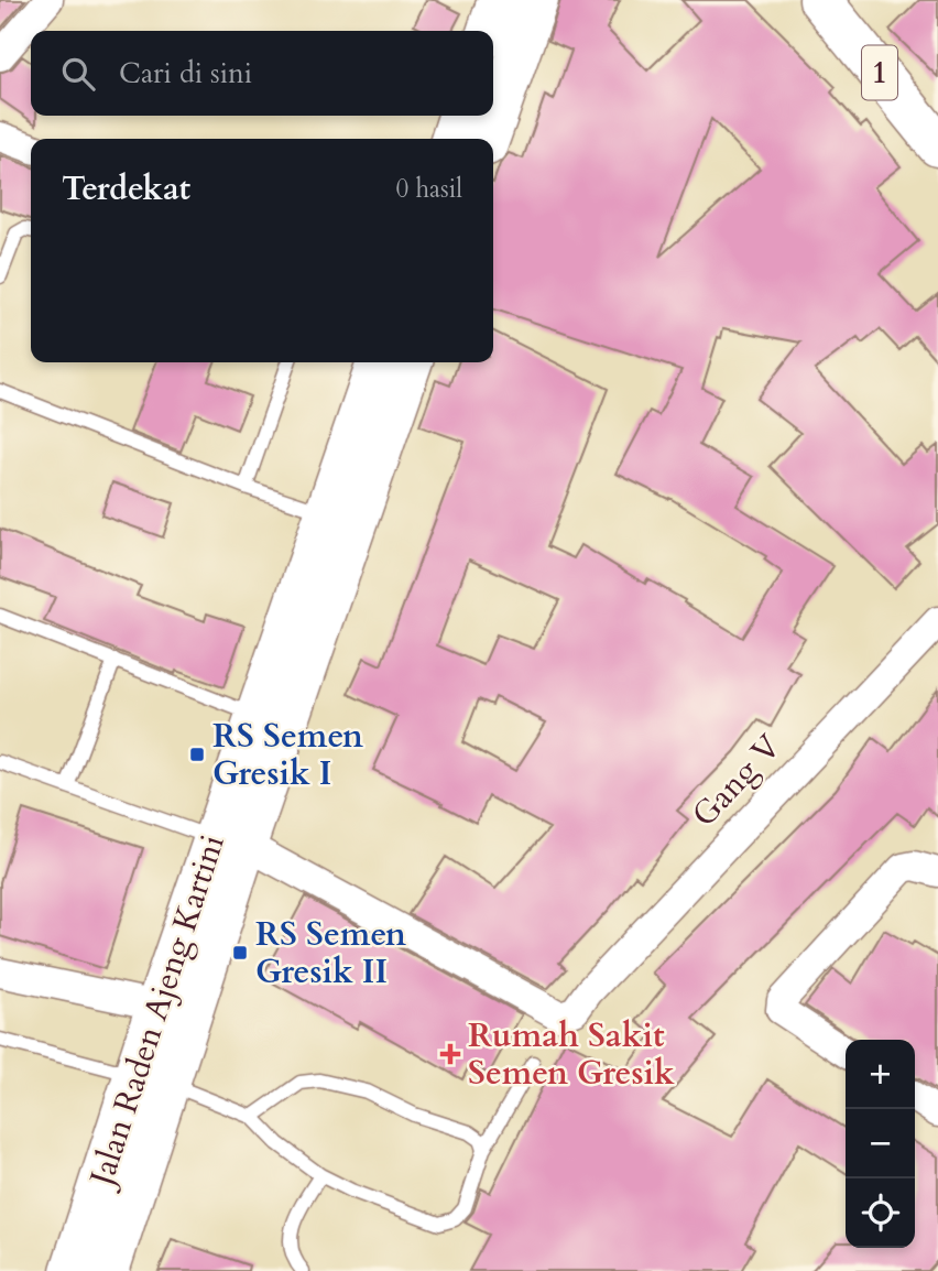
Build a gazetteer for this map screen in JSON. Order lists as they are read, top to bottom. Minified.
{"streets":{"highway":["1","Jalan Raden Ajeng Kartini"],"street":["Gang V"]},"crossings":[["Gang V","Jalan Raden Ajeng Kartini"]],"places":{"transit":["RS Semen Gresik I","RS Semen Gresik II"],"health":["Rumah Sakit Semen Gresik"]},"page":{"search":"Cari di sini","heading":["Terdekat","0 hasil"],"map_buttons":["+","−"]}}
